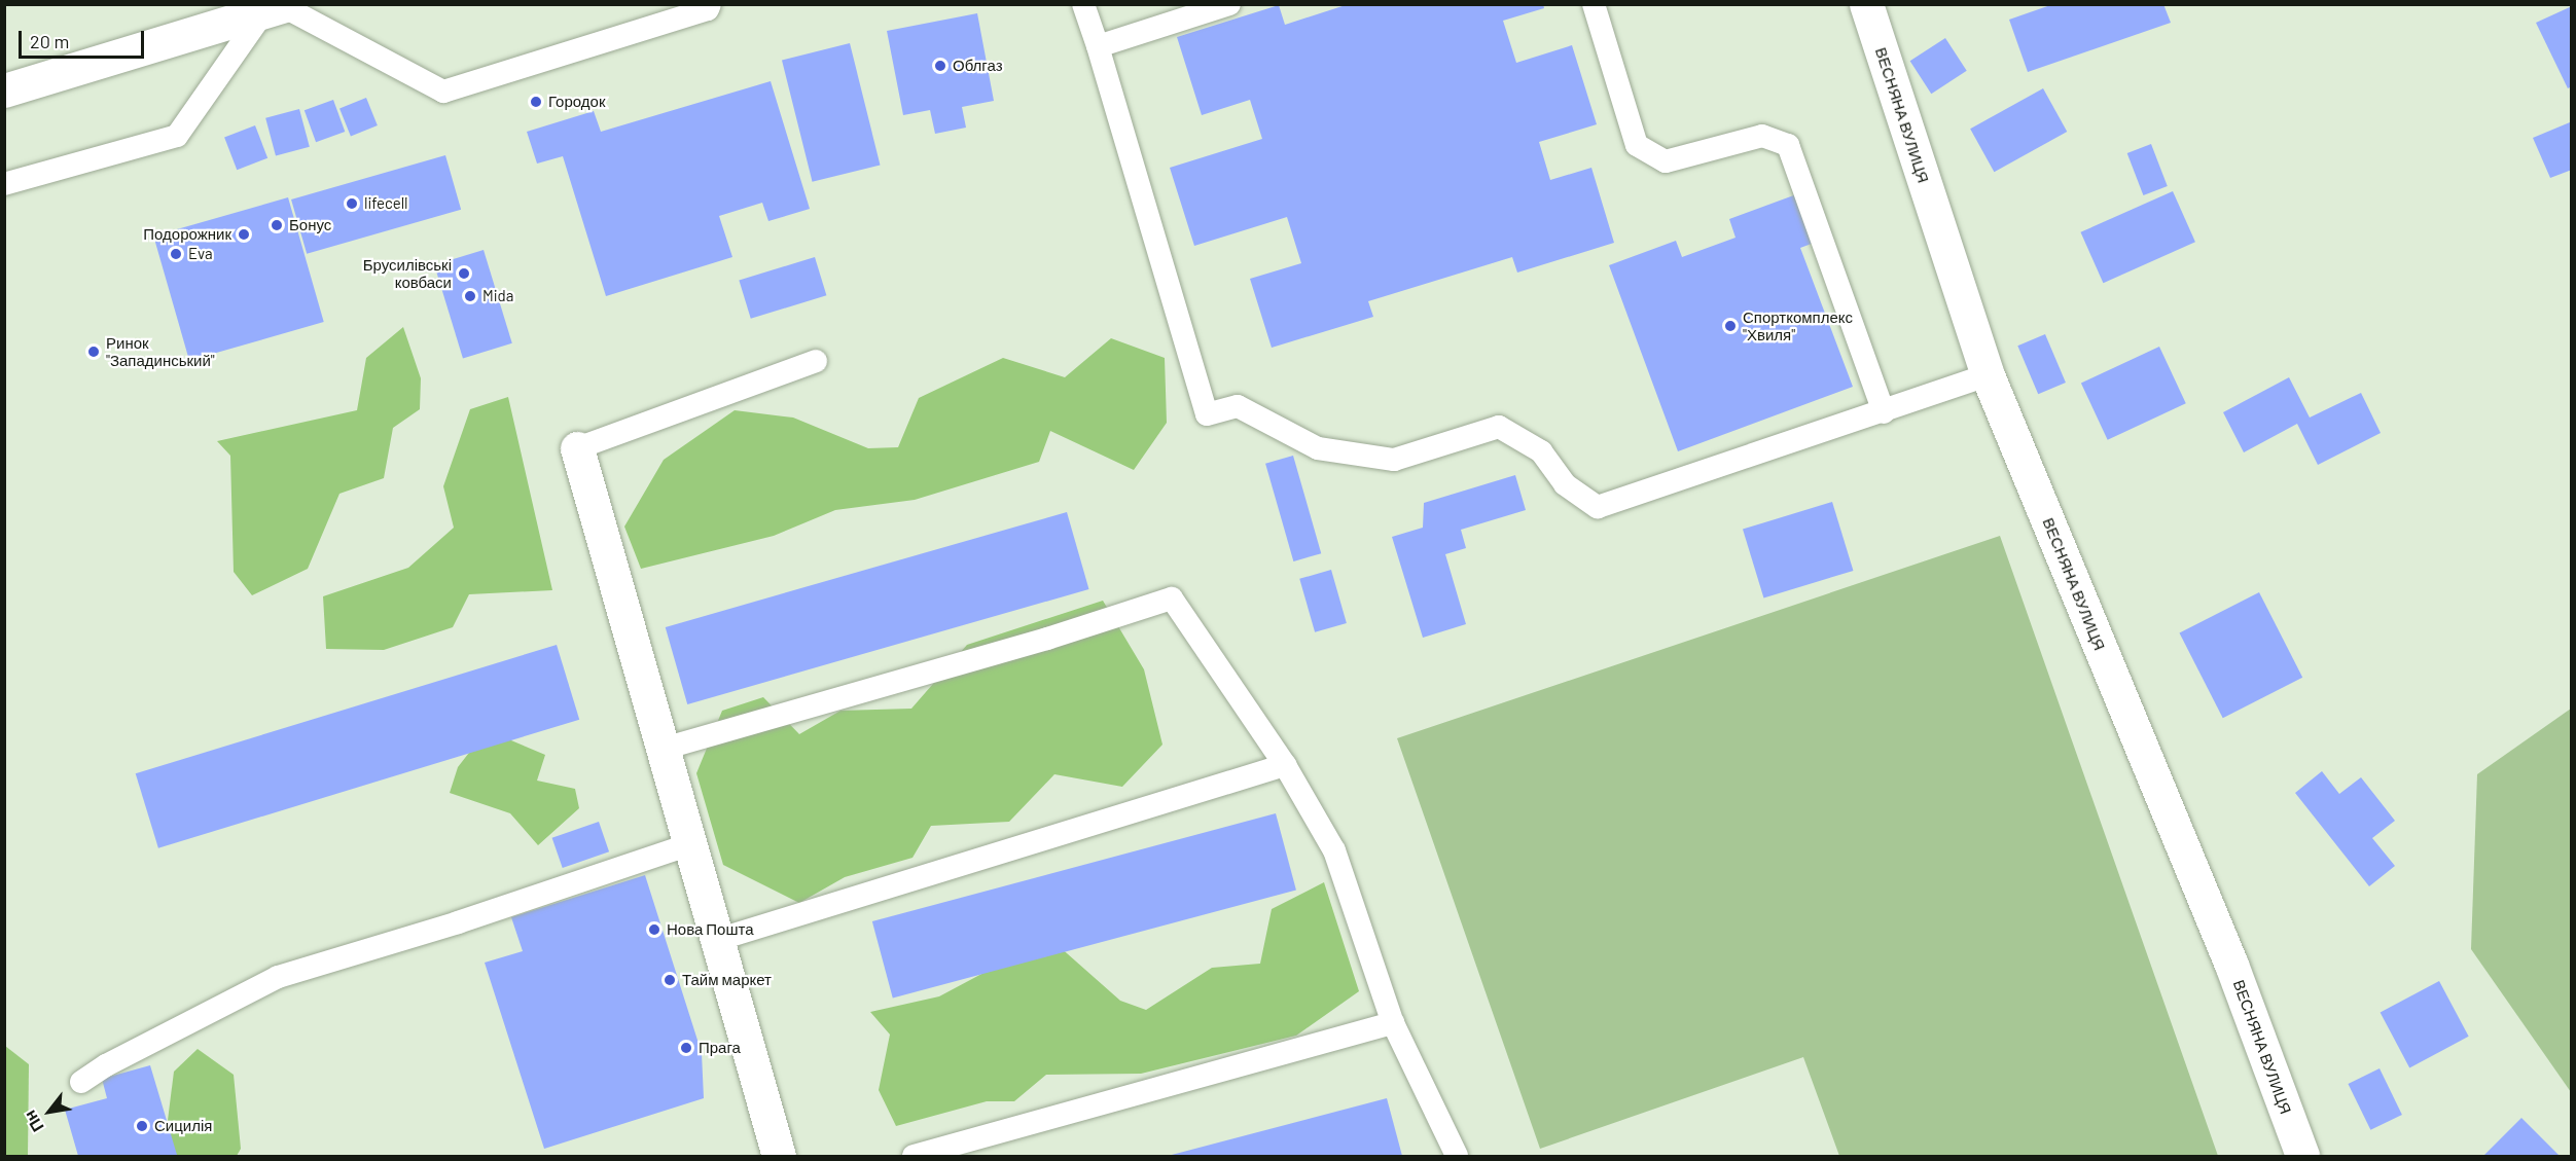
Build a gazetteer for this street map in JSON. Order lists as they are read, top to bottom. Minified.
{"streets":{"street":["ВЕСНЯНА ВУЛИЦЯ"]},"places":["Облгаз","Городок","lifecell","Бонус","Подорожник","Eva","Брусилівські ковбаси","Mida","Спорткомплекс \"Хвиля\"","Ринок \"Западинський\"","Нова Пошта","Тайм маркет","Прага","Сицилія"],"scale_bar":"20 m","north":"bottom left"}
